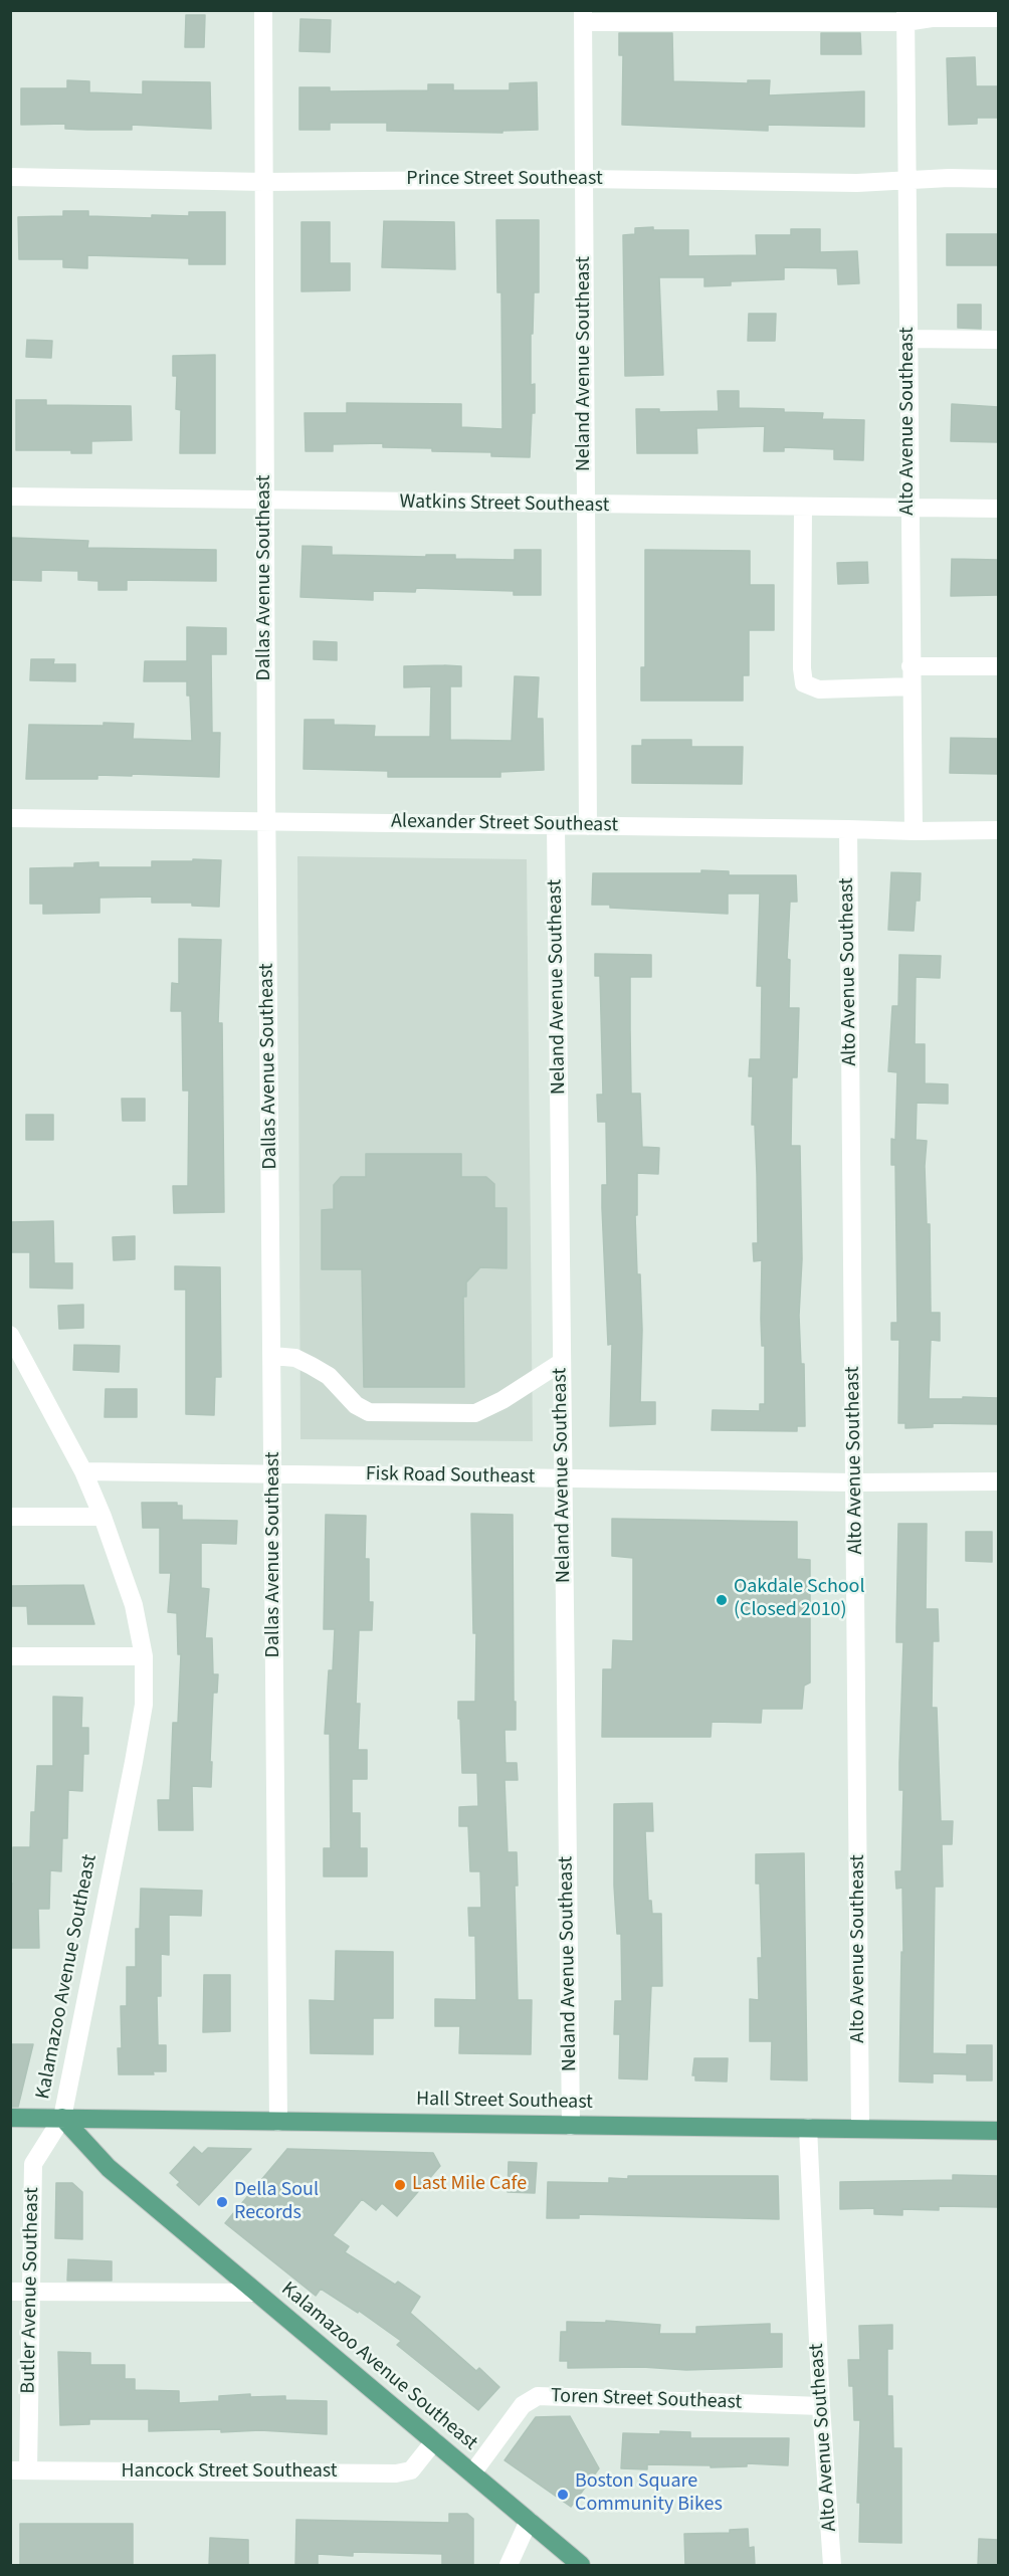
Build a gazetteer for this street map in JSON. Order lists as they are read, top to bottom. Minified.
{"streets":{"main road":["Kalamazoo Avenue Southeast","Hall Street Southeast"],"street":["Prince Street Southeast","Neland Avenue Southeast","Alto Avenue Southeast","Watkins Street Southeast","Dallas Avenue Southeast","Alexander Street Southeast","Fisk Road Southeast","Butler Avenue Southeast","Toren Street Southeast","Hancock Street Southeast"]},"crossings":[["Prince Street Southeast","Neland Avenue Southeast"],["Prince Street Southeast","Alto Avenue Southeast"],["Prince Street Southeast","Dallas Avenue Southeast"],["Neland Avenue Southeast","Watkins Street Southeast"],["Neland Avenue Southeast","Alexander Street Southeast"],["Neland Avenue Southeast","Fisk Road Southeast"],["Neland Avenue Southeast","Hall Street Southeast"],["Alto Avenue Southeast","Watkins Street Southeast"],["Alto Avenue Southeast","Alexander Street Southeast"],["Alto Avenue Southeast","Fisk Road Southeast"],["Alto Avenue Southeast","Hall Street Southeast"],["Alto Avenue Southeast","Toren Street Southeast"],["Watkins Street Southeast","Dallas Avenue Southeast"],["Dallas Avenue Southeast","Alexander Street Southeast"],["Dallas Avenue Southeast","Fisk Road Southeast"],["Dallas Avenue Southeast","Hall Street Southeast"],["Fisk Road Southeast","Kalamazoo Avenue Southeast"],["Kalamazoo Avenue Southeast","Hall Street Southeast"],["Kalamazoo Avenue Southeast","Butler Avenue Southeast"],["Kalamazoo Avenue Southeast","Toren Street Southeast"],["Kalamazoo Avenue Southeast","Hancock Street Southeast"],["Hall Street Southeast","Butler Avenue Southeast"],["Butler Avenue Southeast","Hancock Street Southeast"]],"places":["Oakdale School (Closed 2010)","Last Mile Cafe","Della Soul Records","Boston Square Community Bikes"]}
